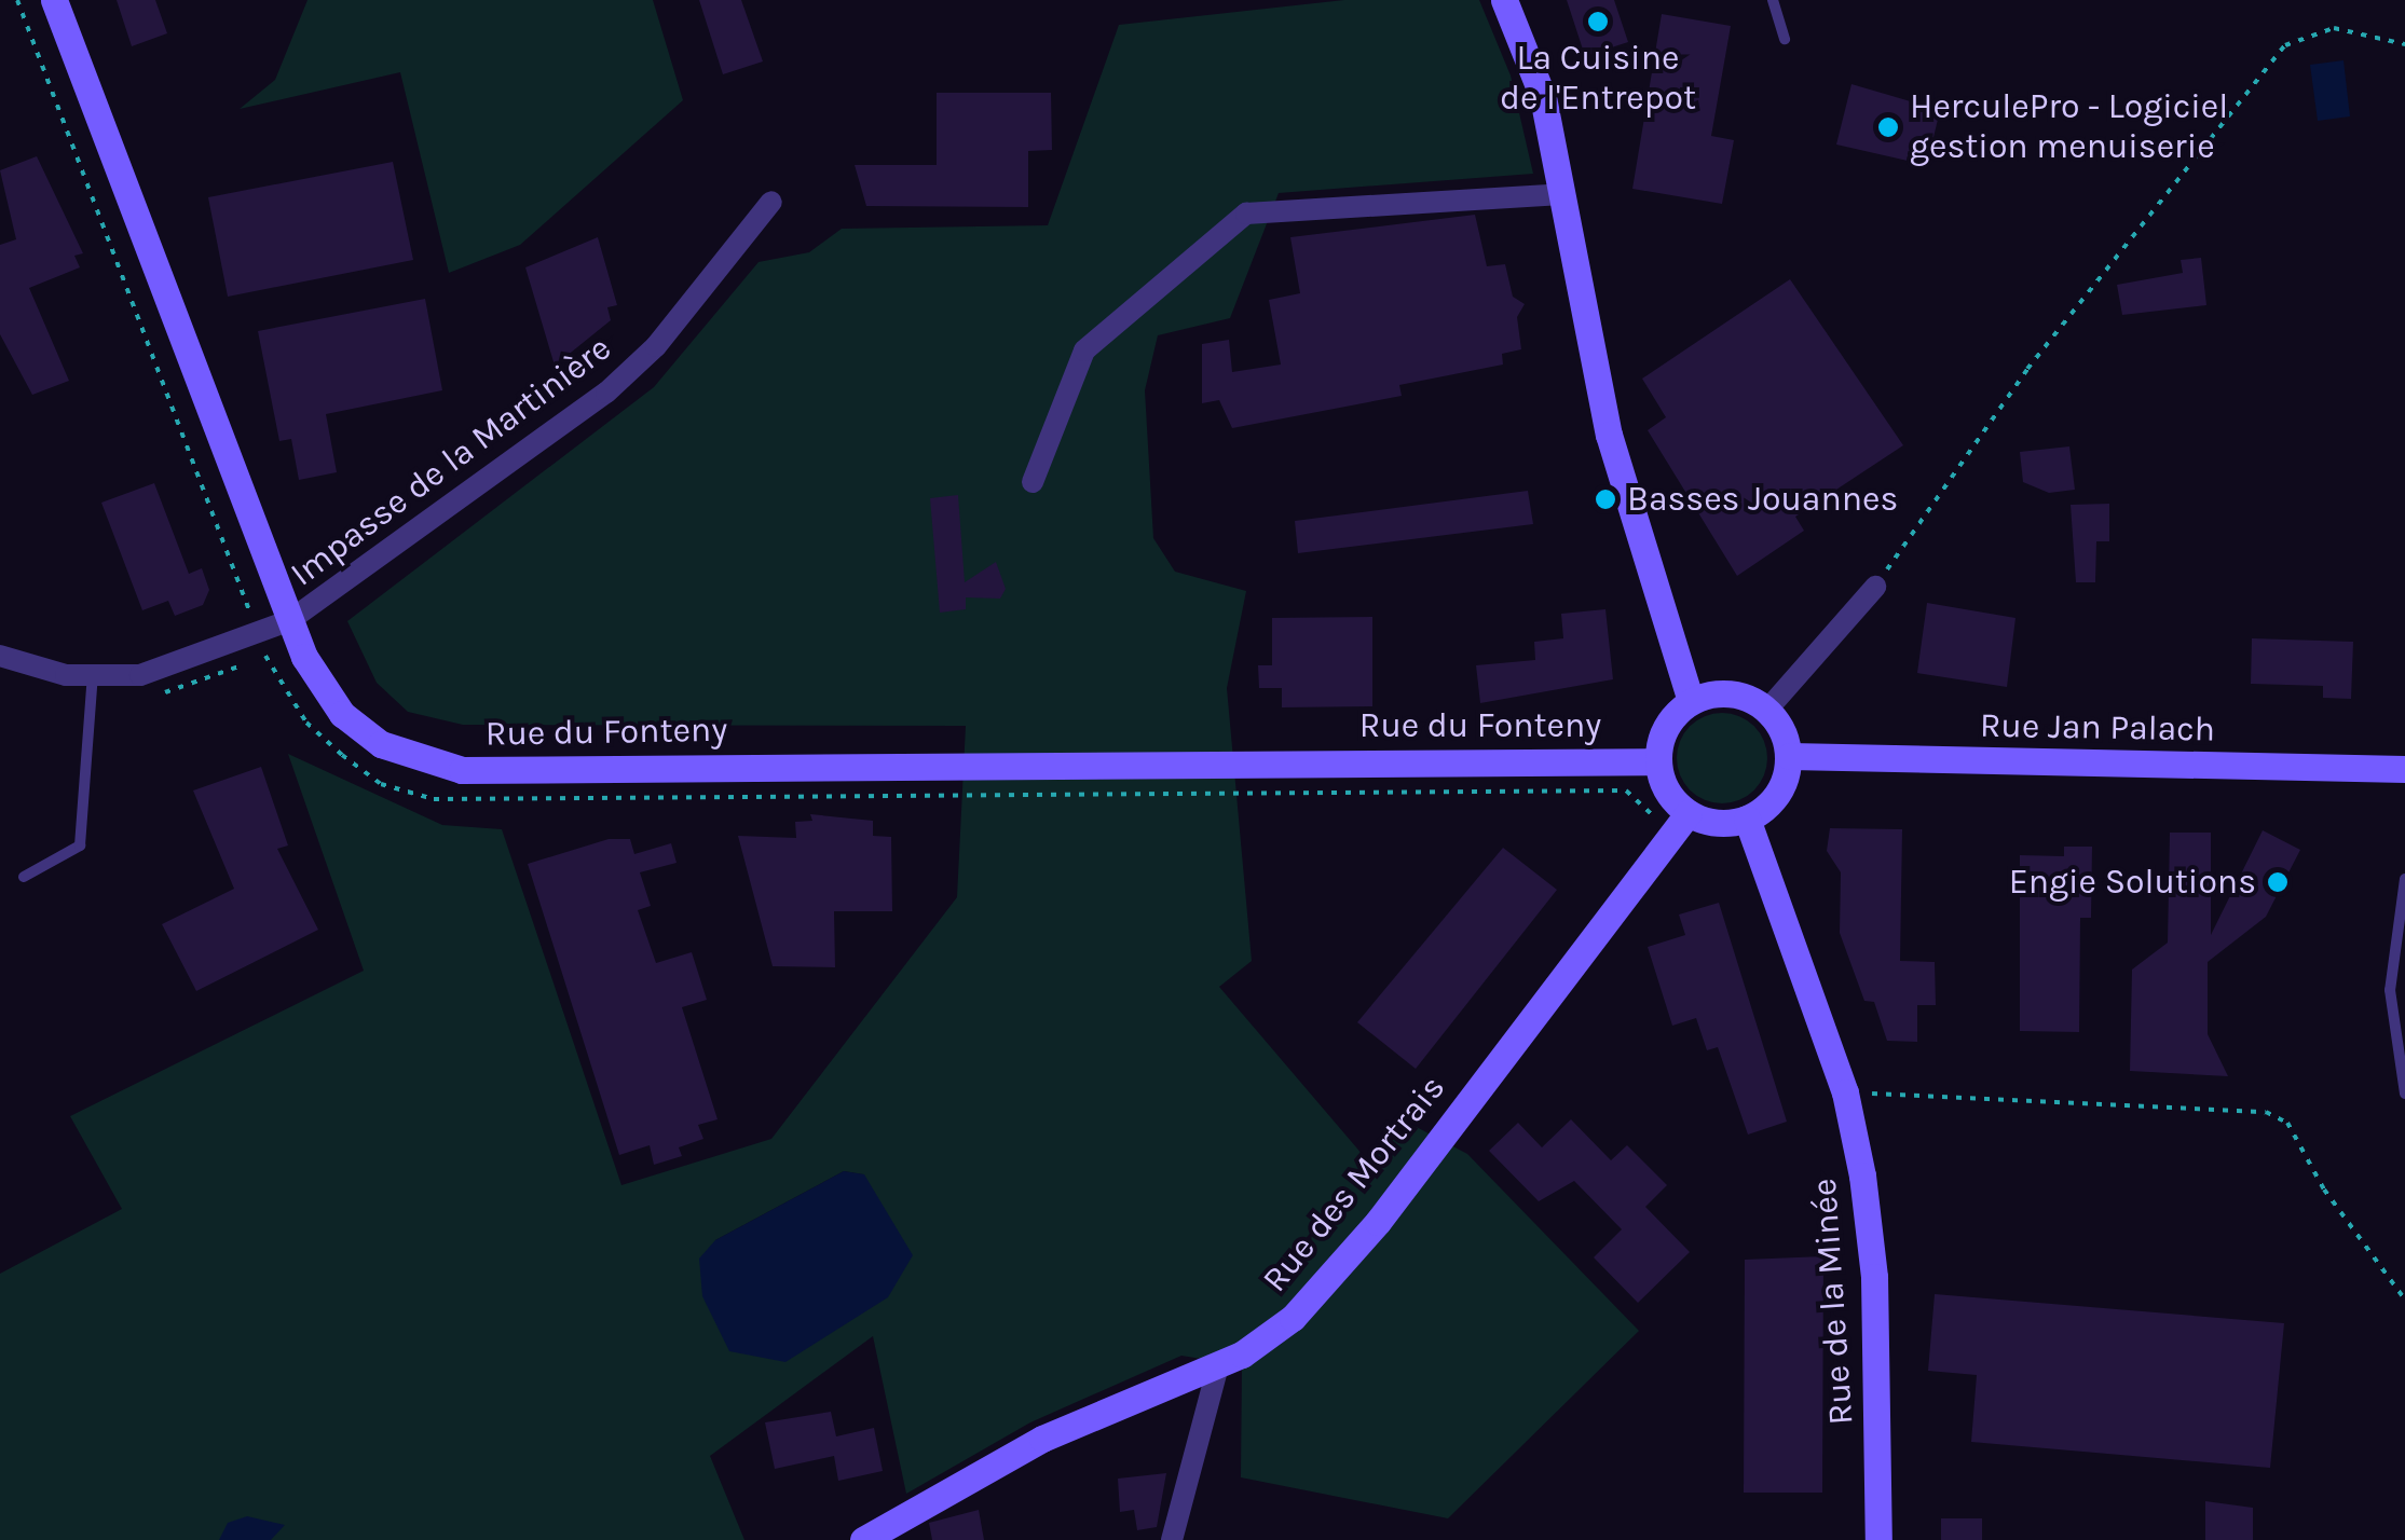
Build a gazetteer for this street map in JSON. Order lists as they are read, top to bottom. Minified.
{"streets":{"street":["Impasse de la Martinière","Rue du Fonteny","Rue Jan Palach","Rue des Mortrais","Rue de la Minée"]},"crossings":[["Impasse de la Martinière","Rue du Fonteny"],["Rue du Fonteny","Rue Jan Palach"],["Rue du Fonteny","Rue des Mortrais"],["Rue du Fonteny","Rue de la Minée"],["Rue Jan Palach","Rue des Mortrais"],["Rue Jan Palach","Rue de la Minée"],["Rue des Mortrais","Rue de la Minée"]],"places":["La Cuisine de l'Entrepot","HerculePro - Logiciel gestion menuiserie","Basses Jouannes","Engie Solutions"]}
